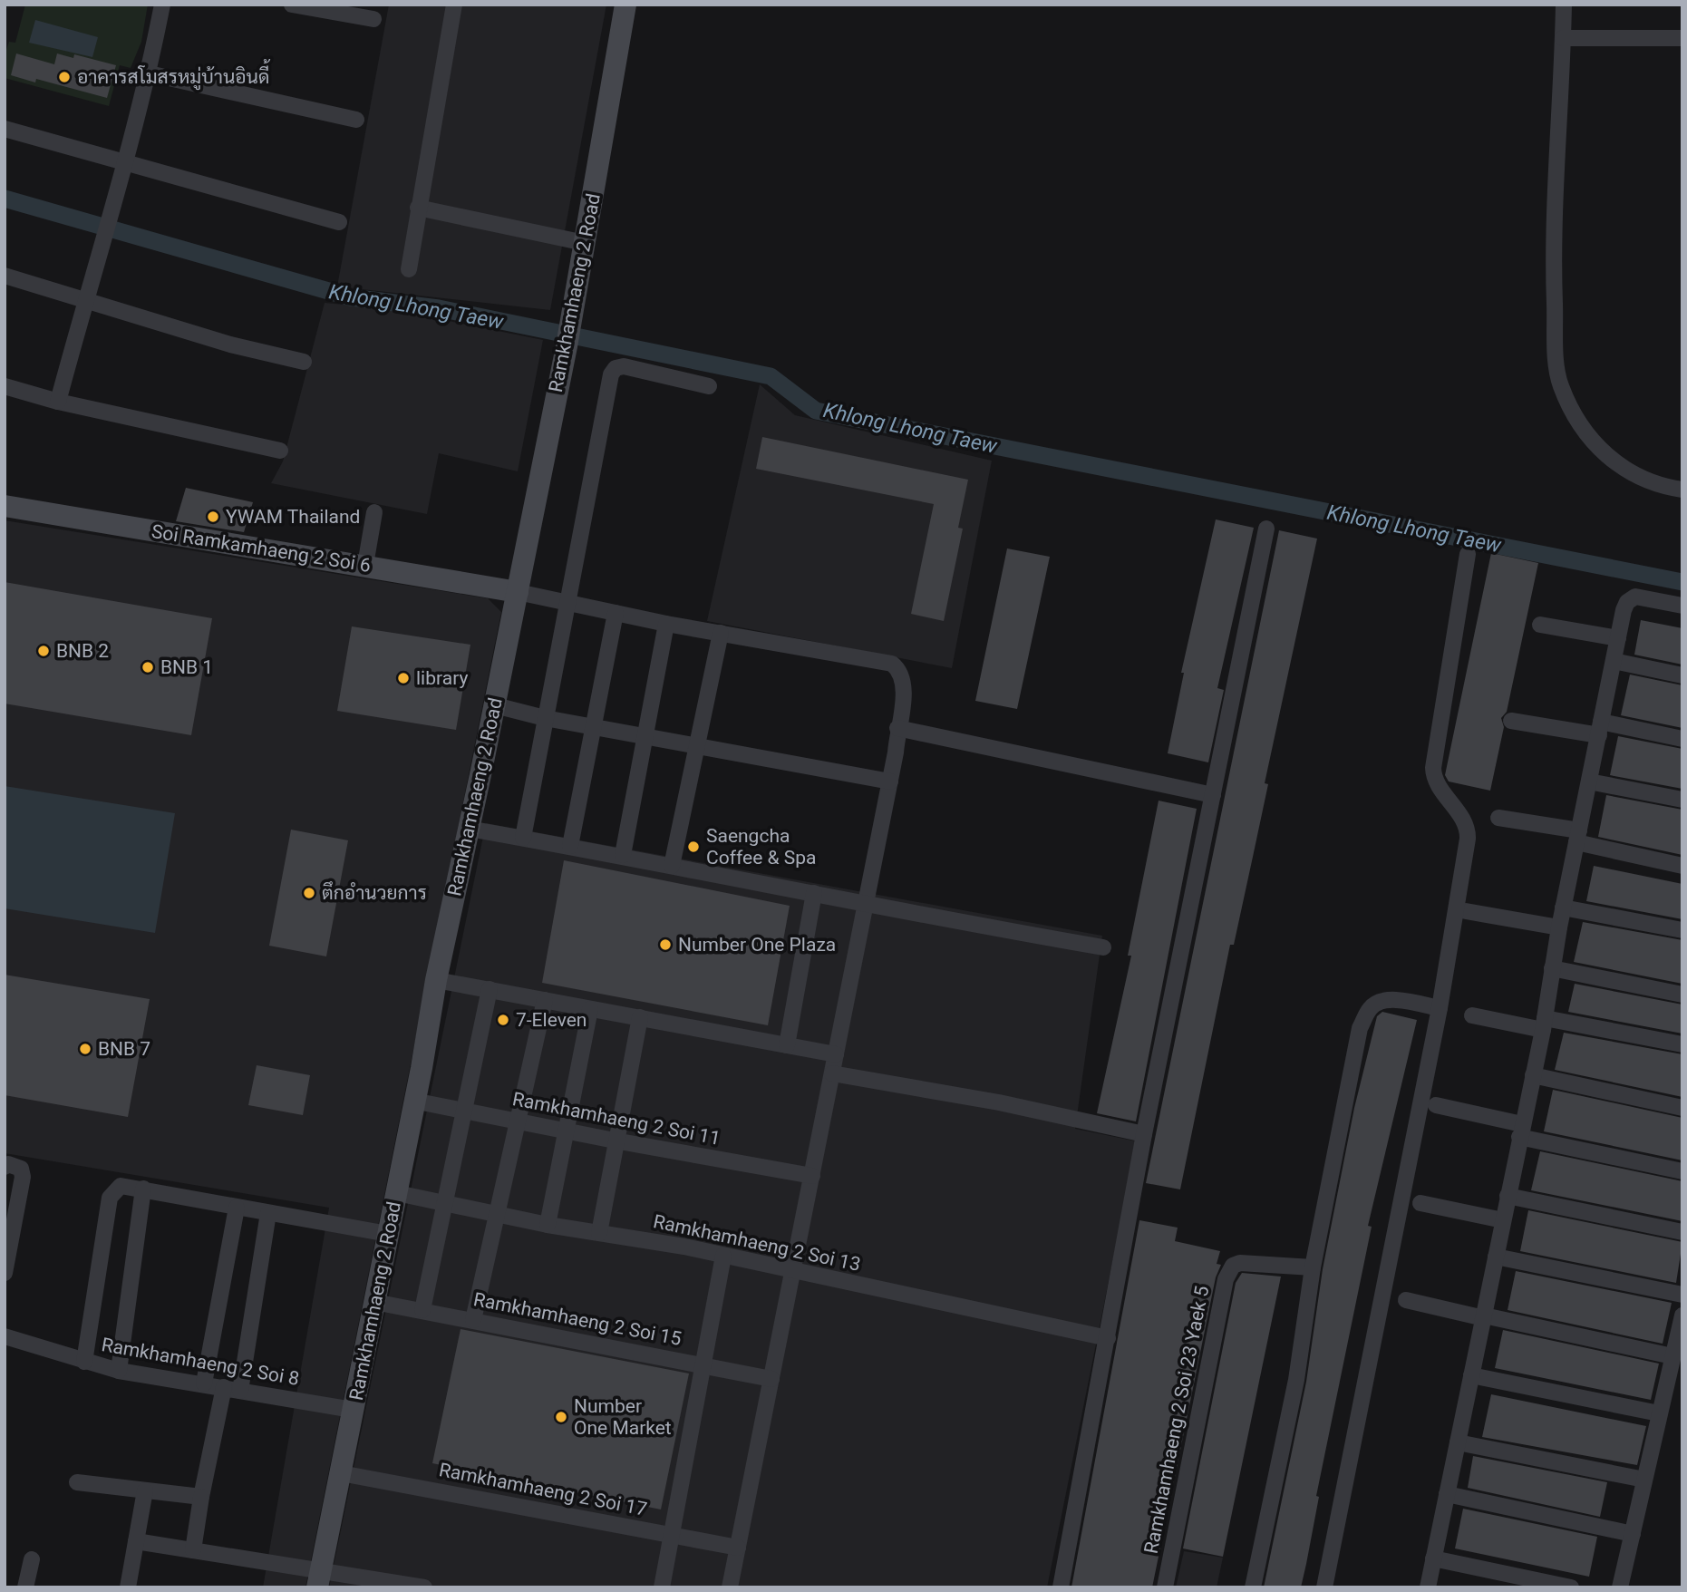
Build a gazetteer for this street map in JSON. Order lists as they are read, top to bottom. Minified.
{"streets":{"main road":["Ramkhamhaeng 2 Road","Soi Ramkamhaeng 2 Soi 6"],"street":["Ramkhamhaeng 2 Soi 11","Ramkhamhaeng 2 Soi 13","Ramkhamhaeng 2 Soi 15","Ramkhamhaeng 2 Soi 8","Ramkhamhaeng 2 Soi 23 Yaek 5","Ramkhamhaeng 2 Soi 17"]},"crossings":[["Ramkhamhaeng 2 Road","Soi Ramkamhaeng 2 Soi 6"],["Ramkhamhaeng 2 Road","Ramkhamhaeng 2 Soi 11"],["Ramkhamhaeng 2 Road","Ramkhamhaeng 2 Soi 13"],["Ramkhamhaeng 2 Road","Ramkhamhaeng 2 Soi 15"],["Ramkhamhaeng 2 Road","Ramkhamhaeng 2 Soi 8"],["Ramkhamhaeng 2 Road","Ramkhamhaeng 2 Soi 17"]],"water":["Khlong Lhong Taew"],"places":["อาคารสโมสรหมู่บ้านอินดี้","YWAM Thailand","BNB 2","BNB 1","library","Saengcha Coffee & Spa","ตึกอำนวยการ","Number One Plaza","7-Eleven","BNB 7","Number One Market"]}
